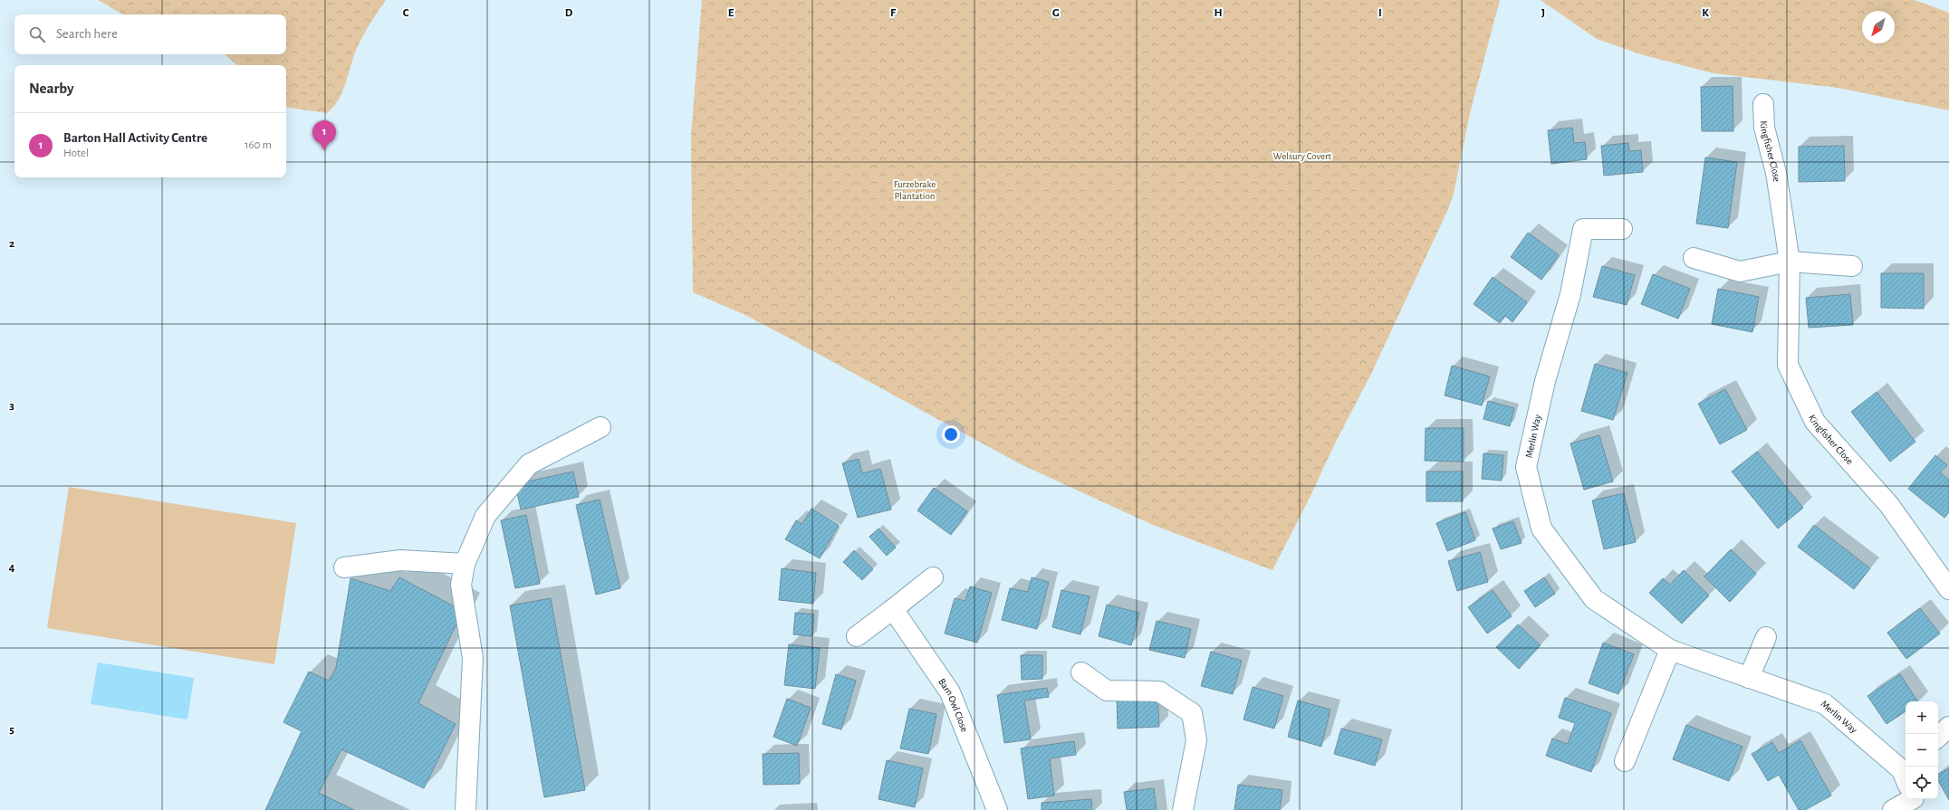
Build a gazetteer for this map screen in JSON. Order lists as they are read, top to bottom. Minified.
{"streets":{"street":["Kingfisher Close","Merlin Way","Barn Owl Close"]},"parks":["Welsury Covert","Furzebrake Plantation"],"north":"bottom left","page":{"search":"Search here","heading":"Nearby","list":[{"mark":"1","name":"Barton Hall Activity Centre","note":"Hotel","value":"160 m"}],"pins":"1","map_buttons":["+","−"]},"grid":{"columns":["C","D","E","F","G","H","I","J","K"],"rows":["2","3","4","5"]}}
